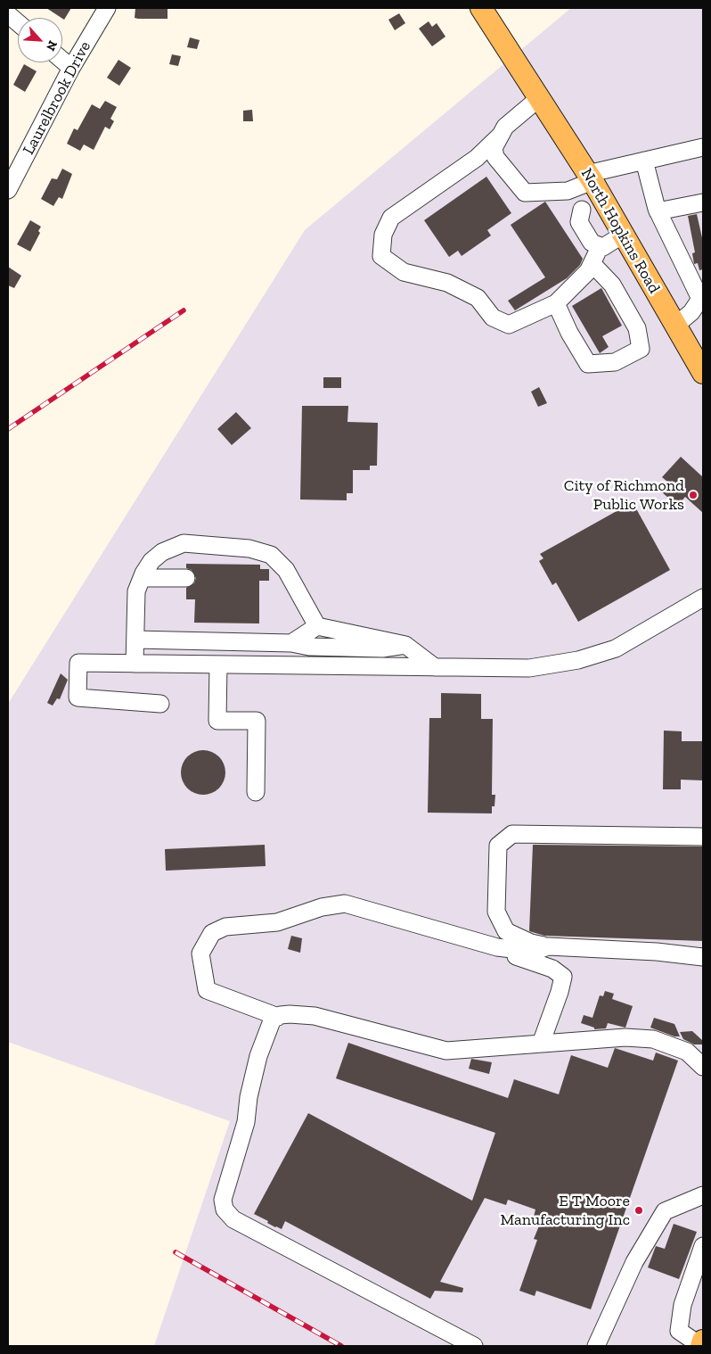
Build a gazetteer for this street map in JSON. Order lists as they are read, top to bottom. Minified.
{"streets":{"main road":["North Hopkins Road"],"street":["Laurelbrook Drive"]},"places":["City of Richmond Public Works","E T Moore Manufacturing Inc"],"north":"bottom right"}
